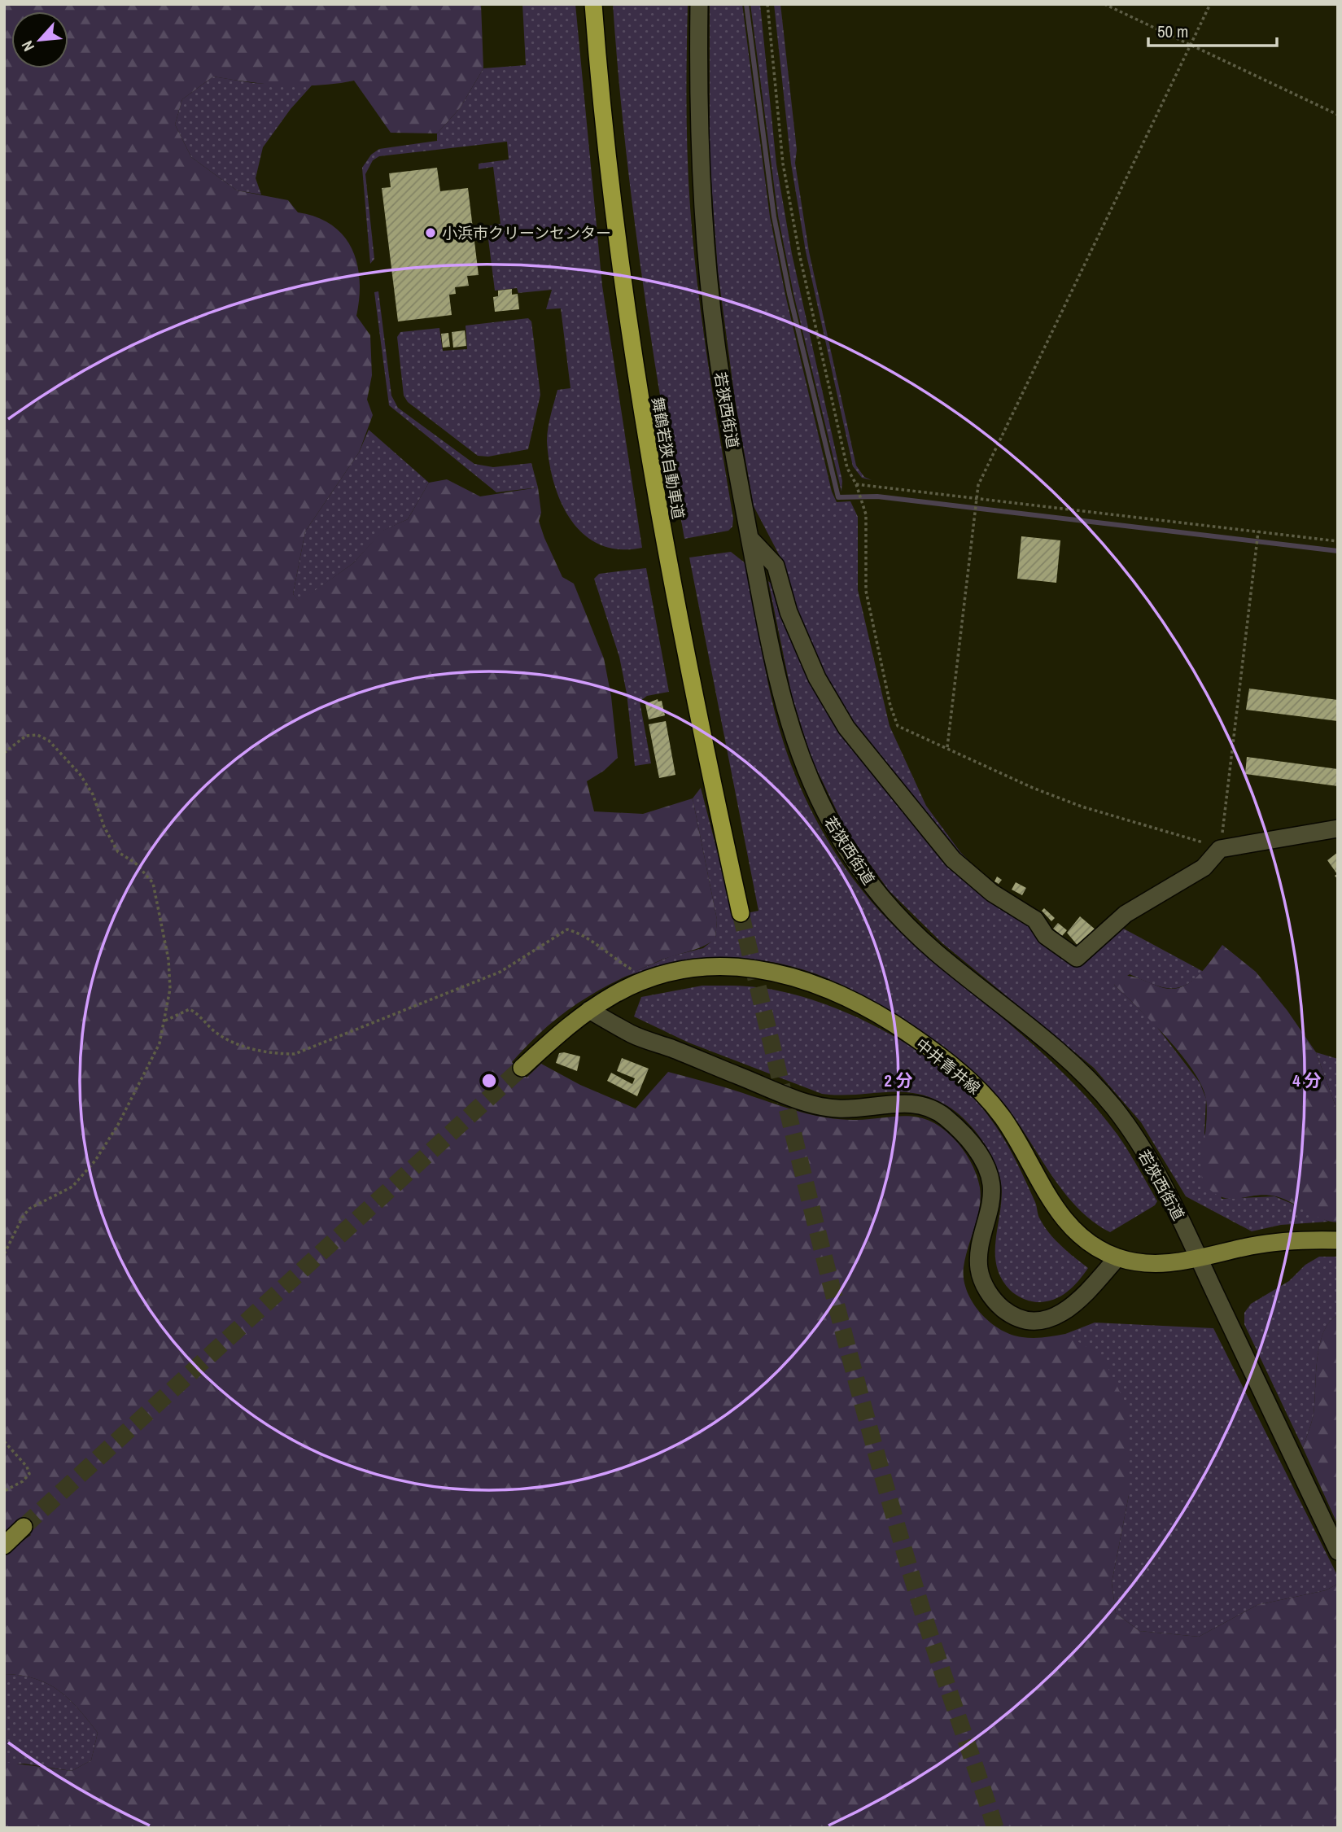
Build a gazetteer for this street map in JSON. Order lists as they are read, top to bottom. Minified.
{"streets":{"highway":["舞鶴若狭自動車道"],"main road":["中井青井線"],"street":["若狭西街道"]},"crossings":[["若狭西街道","中井青井線"]],"places":["小浜市クリーンセンター"],"scale_bar":"50 m","north":"bottom left","rings":["2 分","4 分"]}
